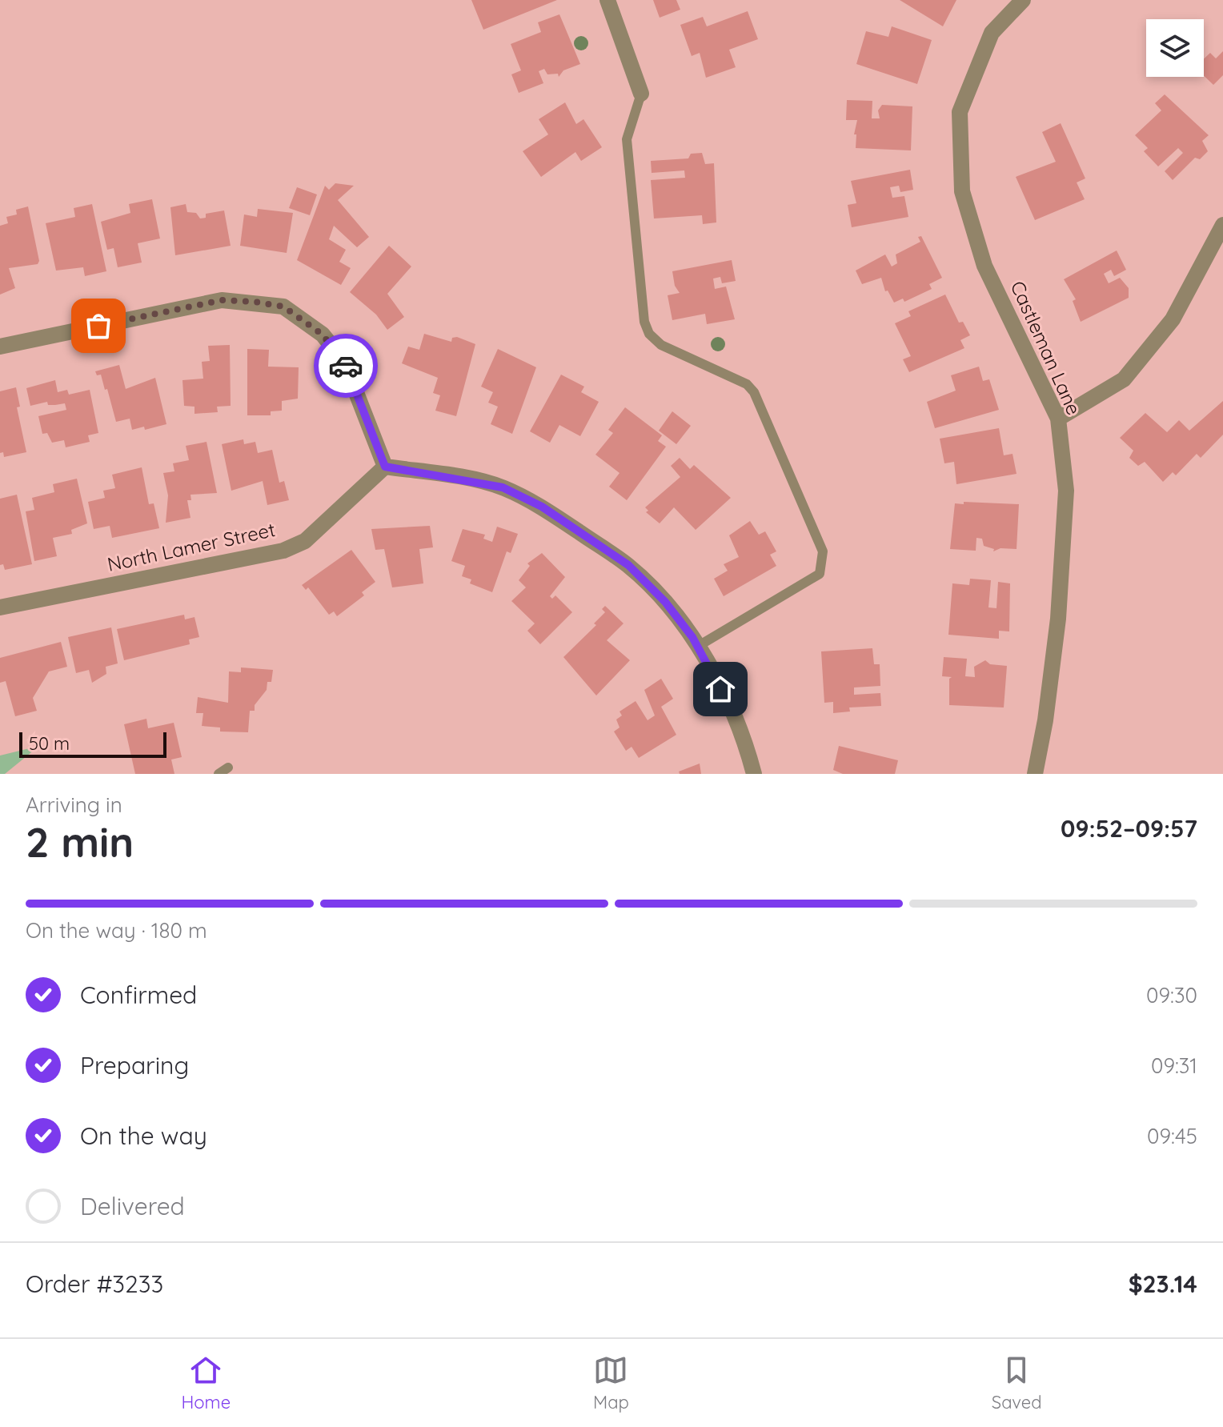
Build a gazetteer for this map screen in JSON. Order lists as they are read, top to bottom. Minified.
{"streets":{"street":["Castleman Lane","North Lamer Street"]},"scale_bar":"50 m","page":{"scale":"50 m","heading":["2 min","Arriving in","09:52–09:57"],"panel":["Order #3233","$23.14"],"bar":"On the way · 180 m","list":[["Confirmed","09:30"],["Preparing","09:31"],["On the way","09:45"],"Delivered"],"tabs":["Home","Map","Saved"]}}
